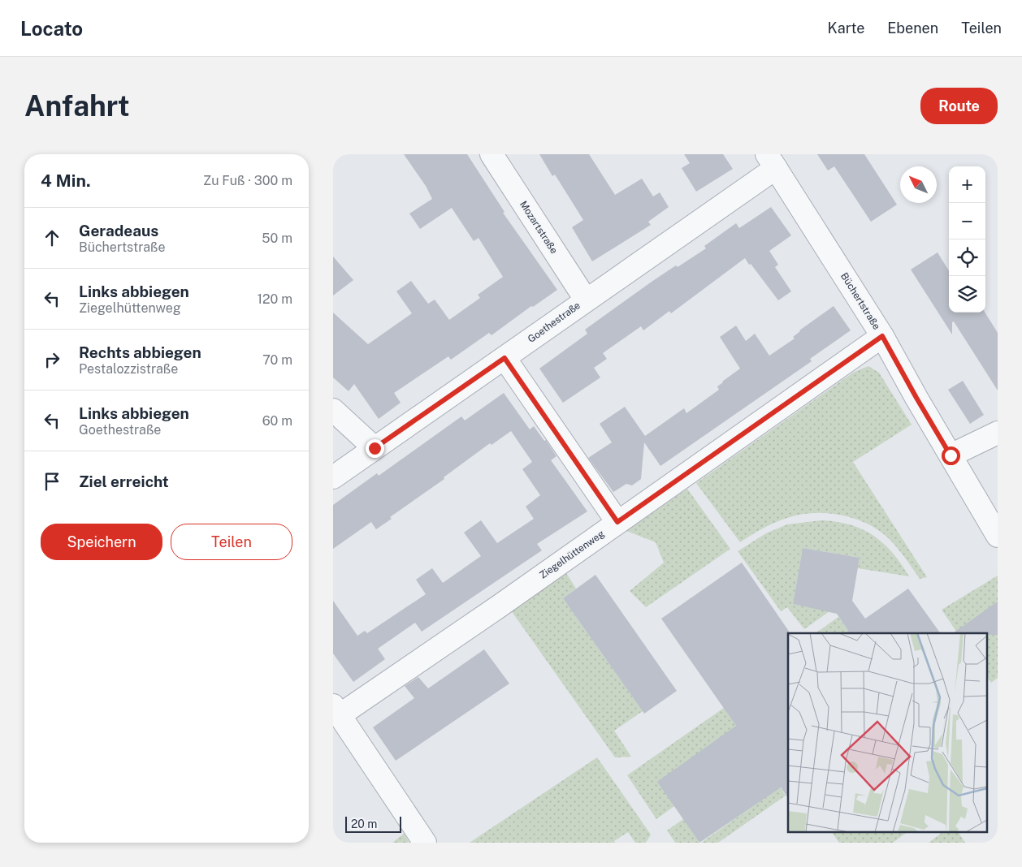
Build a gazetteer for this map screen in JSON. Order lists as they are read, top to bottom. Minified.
{"streets":{"street":["Mozartstraße","Büchertstraße","Goethestraße","Ziegelhüttenweg"]},"crossings":[["Mozartstraße","Goethestraße"],["Büchertstraße","Goethestraße"],["Büchertstraße","Ziegelhüttenweg"]],"scale_bar":"20 m","north":"top left","page":{"header":"Locato","nav":["Karte","Ebenen","Teilen"],"buttons":["Route",["Speichern","Teilen"]],"title":"Anfahrt","heading":["4 Min.","Zu Fuß · 300 m"],"map_buttons":["+","−"],"list":[["Geradeaus","Büchertstraße","50 m"],["Links abbiegen","Ziegelhüttenweg","120 m"],["Rechts abbiegen","Pestalozzistraße","70 m"],["Links abbiegen","Goethestraße","60 m"],"Ziel erreicht"],"scale":"20 m"}}
